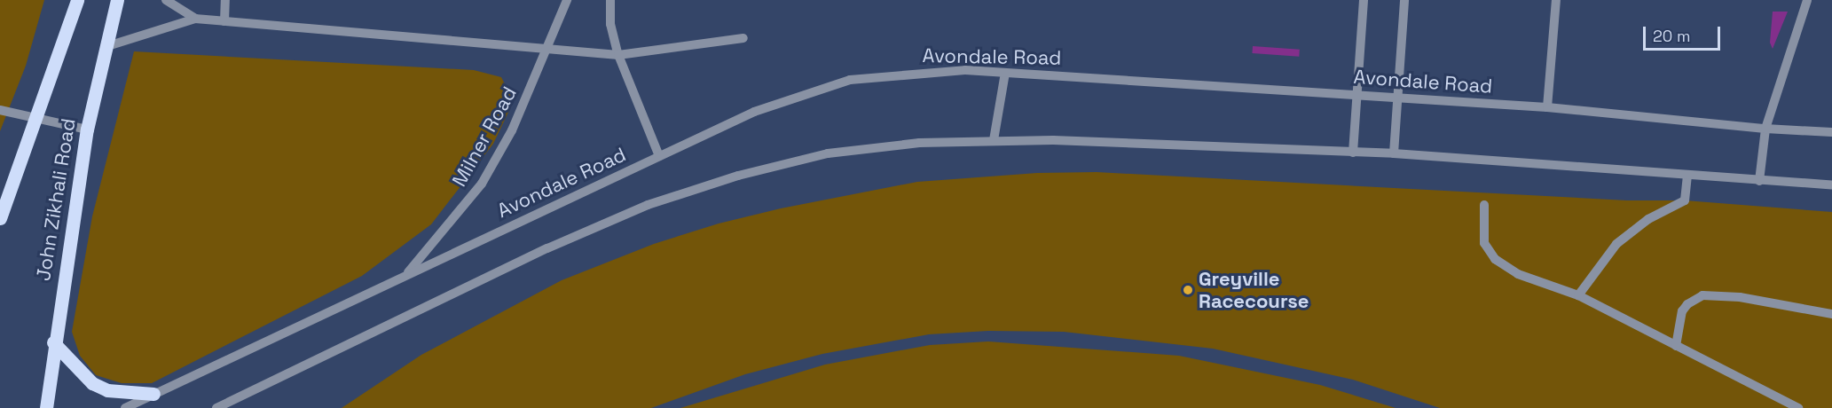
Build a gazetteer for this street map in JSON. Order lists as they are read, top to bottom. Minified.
{"streets":{"main road":["John Zikhali Road"],"street":["Avondale Road","Milner Road"]},"crossings":[["Avondale Road","Milner Road"]],"places":["Greyville Racecourse"],"scale_bar":"20 m"}
